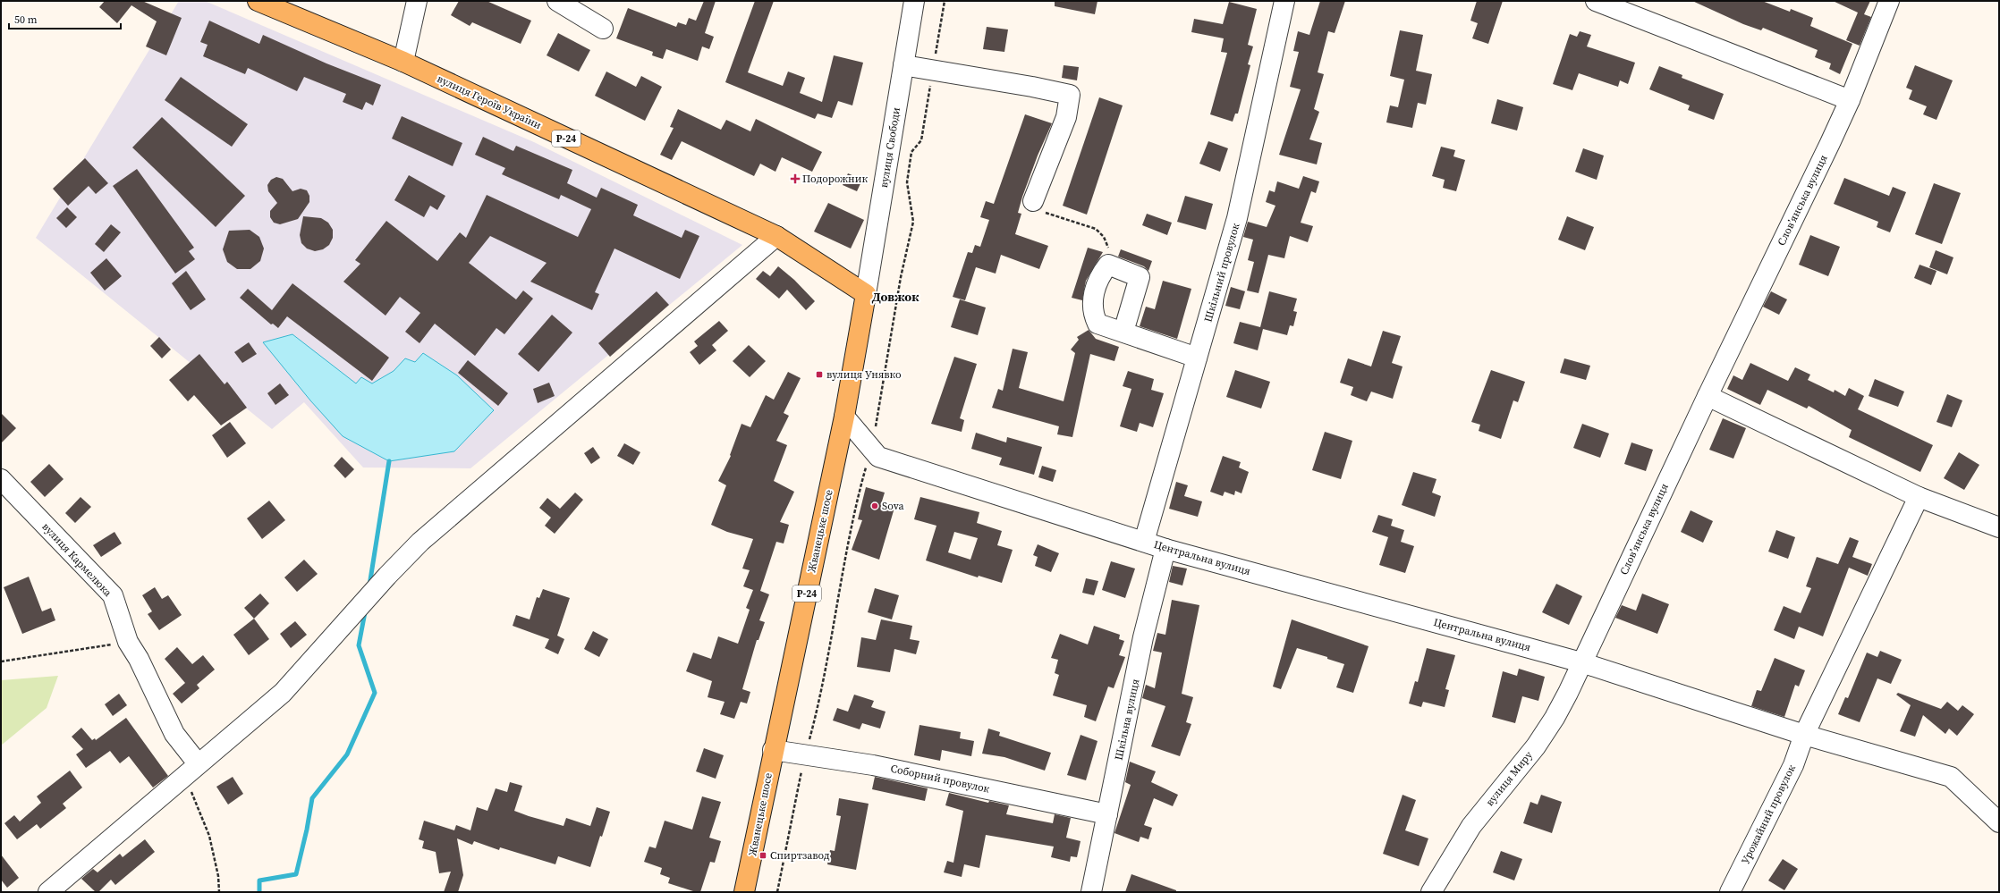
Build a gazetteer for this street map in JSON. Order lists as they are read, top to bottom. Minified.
{"streets":{"main road":["вулиця Героїв України","Р-24","Жванецьке шосе"],"street":["вулиця Свободи","Словʼянська вулиця","Шкільний провулок","Центральна вулиця","вулиця Кармелюка","Шкільна вулиця","Соборний провулок","вулиця Миру","Урожайний провулок"]},"crossings":[["вулиця Героїв України","вулиця Свободи"],["вулиця Героїв України","Жванецьке шосе"],["вулиця Свободи","Жванецьке шосе"],["Словʼянська вулиця","Центральна вулиця"],["Словʼянська вулиця","вулиця Миру"],["Шкільний провулок","Центральна вулиця"],["Жванецьке шосе","Центральна вулиця"],["Жванецьке шосе","Соборний провулок"],["Центральна вулиця","Шкільна вулиця"],["Центральна вулиця","вулиця Миру"],["Центральна вулиця","Урожайний провулок"],["Шкільна вулиця","Соборний провулок"]],"districts":["Довжок"],"places":{"health":["Подорожник"],"transit":["вулиця Унявко","Спиртзавод"],"other":["Sova"]},"scale_bar":"50 m"}
